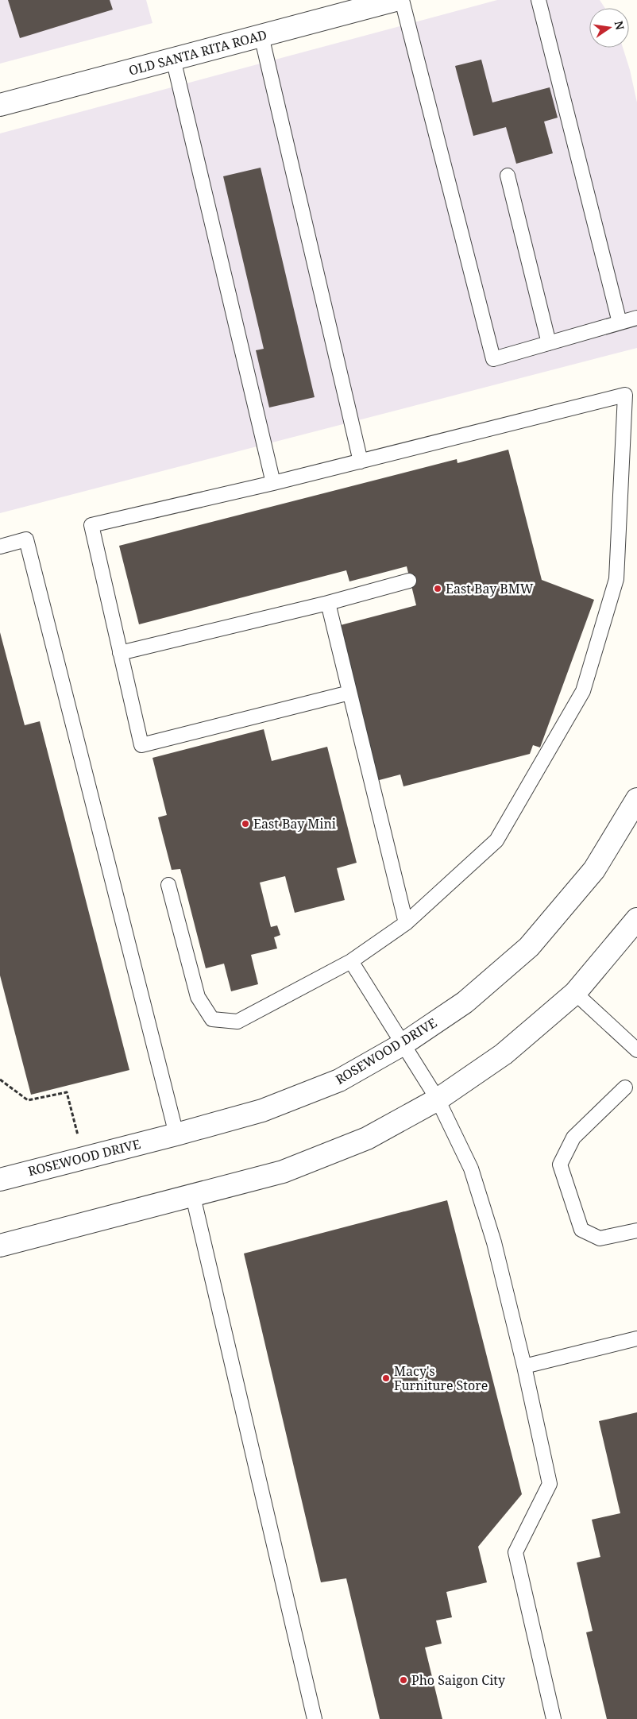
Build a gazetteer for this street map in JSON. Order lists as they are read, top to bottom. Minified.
{"streets":{"street":["OLD SANTA RITA ROAD","ROSEWOOD DRIVE"]},"places":["East Bay BMW","East Bay Mini","Macy's Furniture Store","Pho Saigon City"],"north":"right"}
